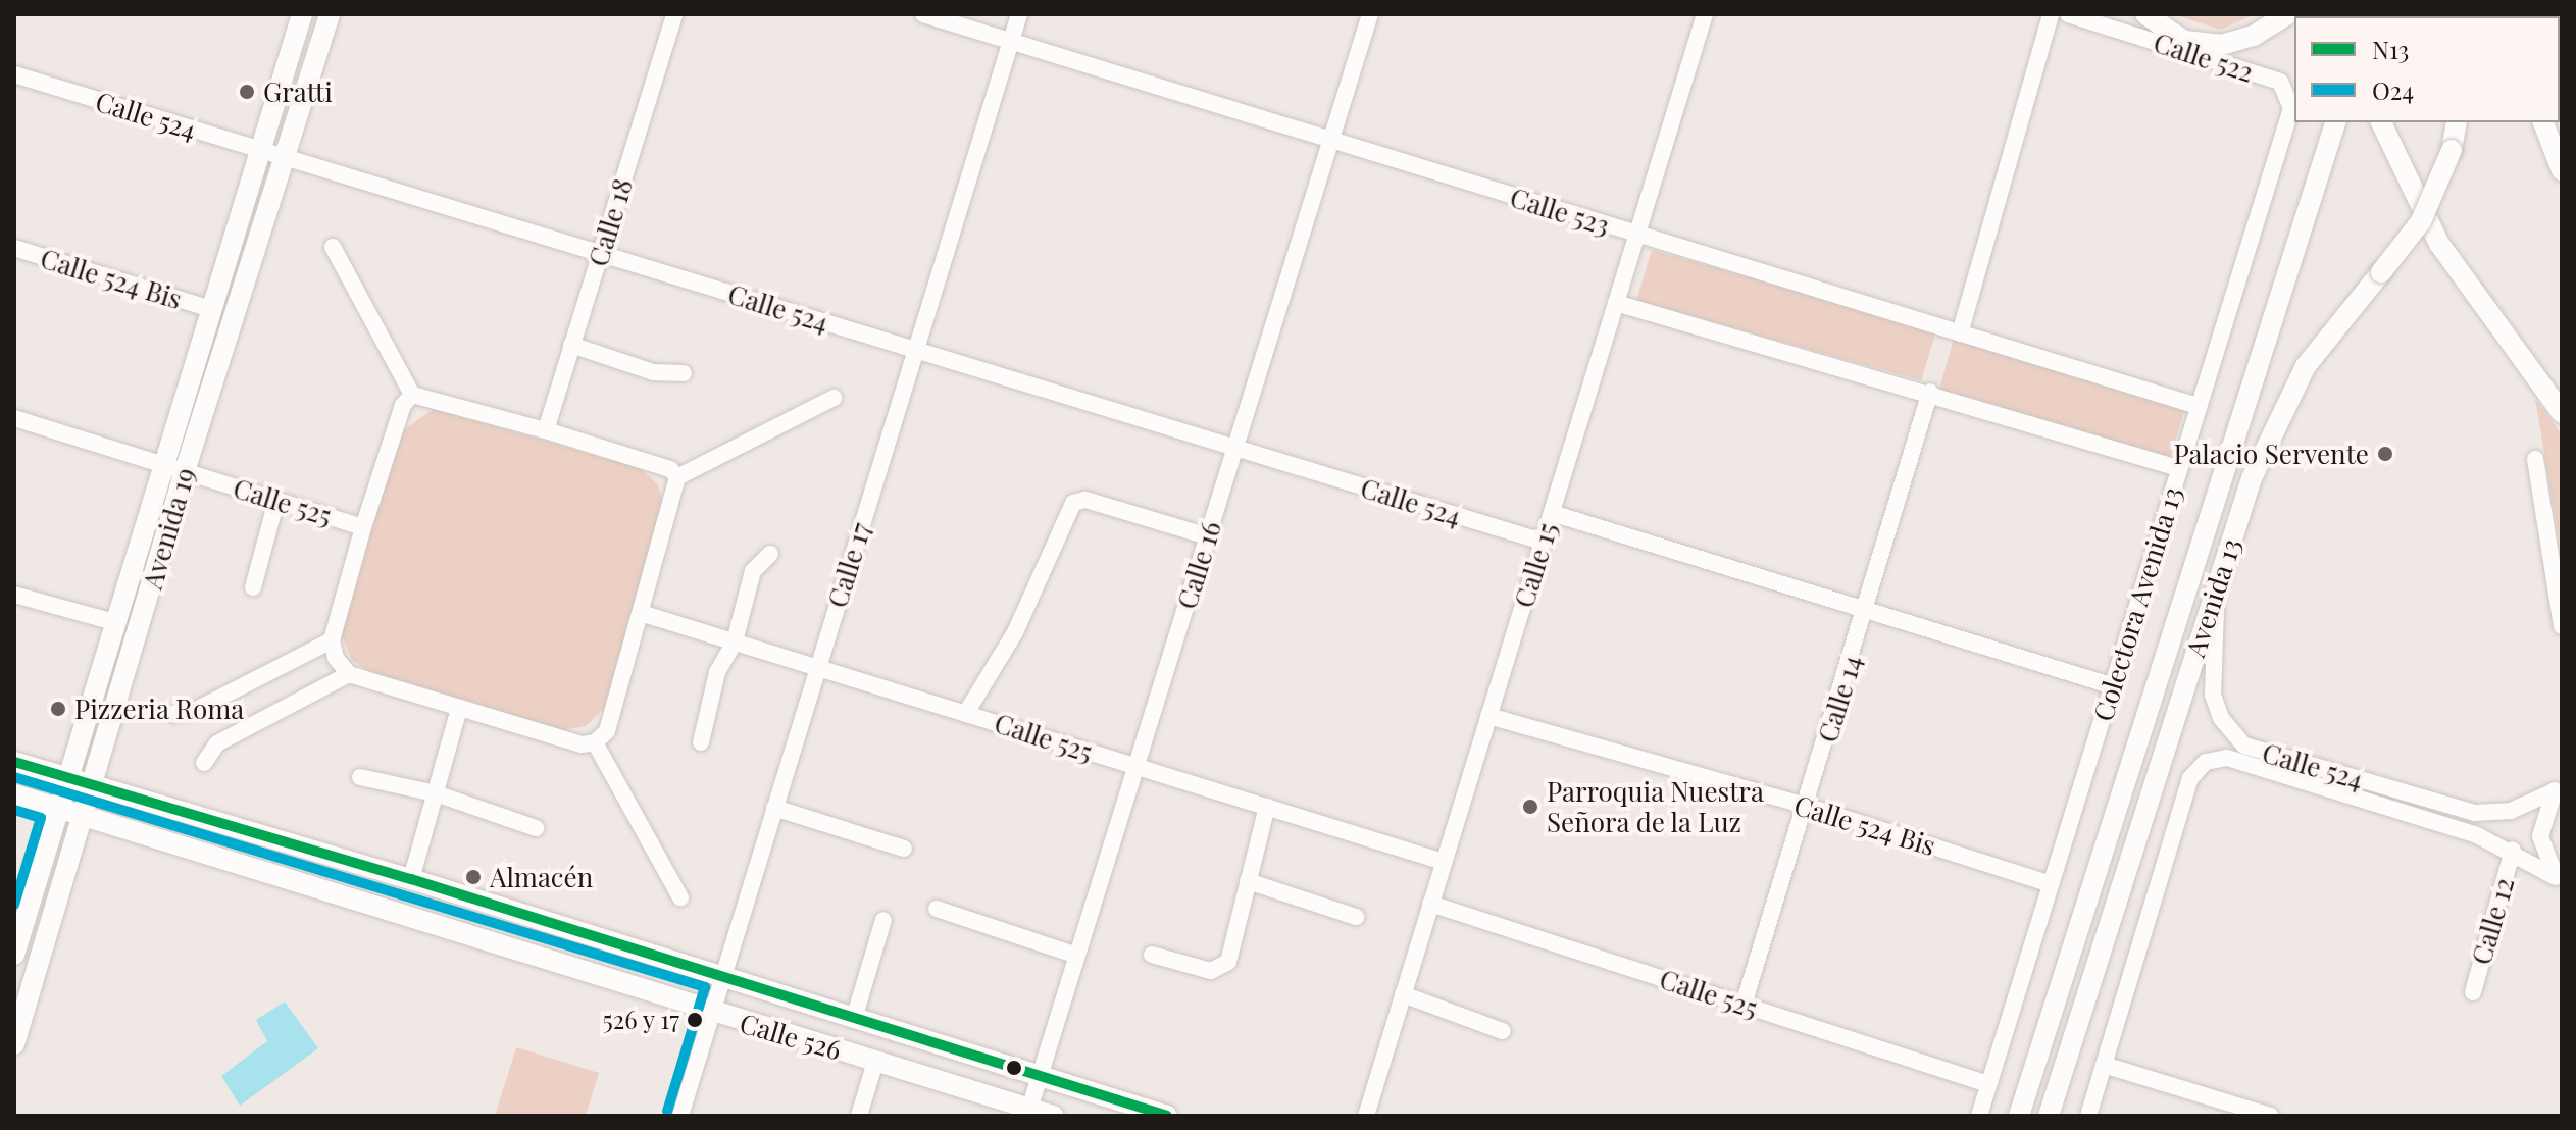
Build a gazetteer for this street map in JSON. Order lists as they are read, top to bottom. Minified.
{"streets":{"main road":["Avenida 19","Avenida 13","Calle 526"],"street":["Calle 522","Calle 524","Calle 523","Calle 18","Calle 524 Bis","Calle 525","Calle 17","Calle 16","Calle 15","Colectora Avenida 13","Calle 14","Calle 12"]},"crossings":[["Calle 522","Colectora Avenida 13"],["Calle 524","Calle 18"],["Calle 524","Avenida 19"],["Calle 524","Calle 17"],["Calle 524","Calle 16"],["Calle 524","Calle 15"],["Calle 524","Avenida 13"],["Calle 524","Calle 12"],["Calle 523","Calle 17"],["Calle 523","Calle 16"],["Calle 523","Calle 15"],["Calle 523","Colectora Avenida 13"],["Calle 524 Bis","Avenida 19"],["Calle 524 Bis","Calle 15"],["Calle 524 Bis","Colectora Avenida 13"],["Calle 524 Bis","Calle 14"],["Calle 525","Avenida 19"],["Calle 525","Calle 17"],["Calle 525","Calle 16"],["Calle 525","Calle 15"],["Calle 525","Colectora Avenida 13"],["Calle 525","Calle 14"],["Avenida 19","Calle 526"],["Calle 17","Calle 526"],["Calle 16","Calle 526"]],"places":["Gratti","Palacio Servente","Pizzeria Roma","Parroquia Nuestra Señora de la Luz","Almacén","526 y 17"],"lines":["transit line N13","transit line O24"],"legend":["N13","O24"]}
